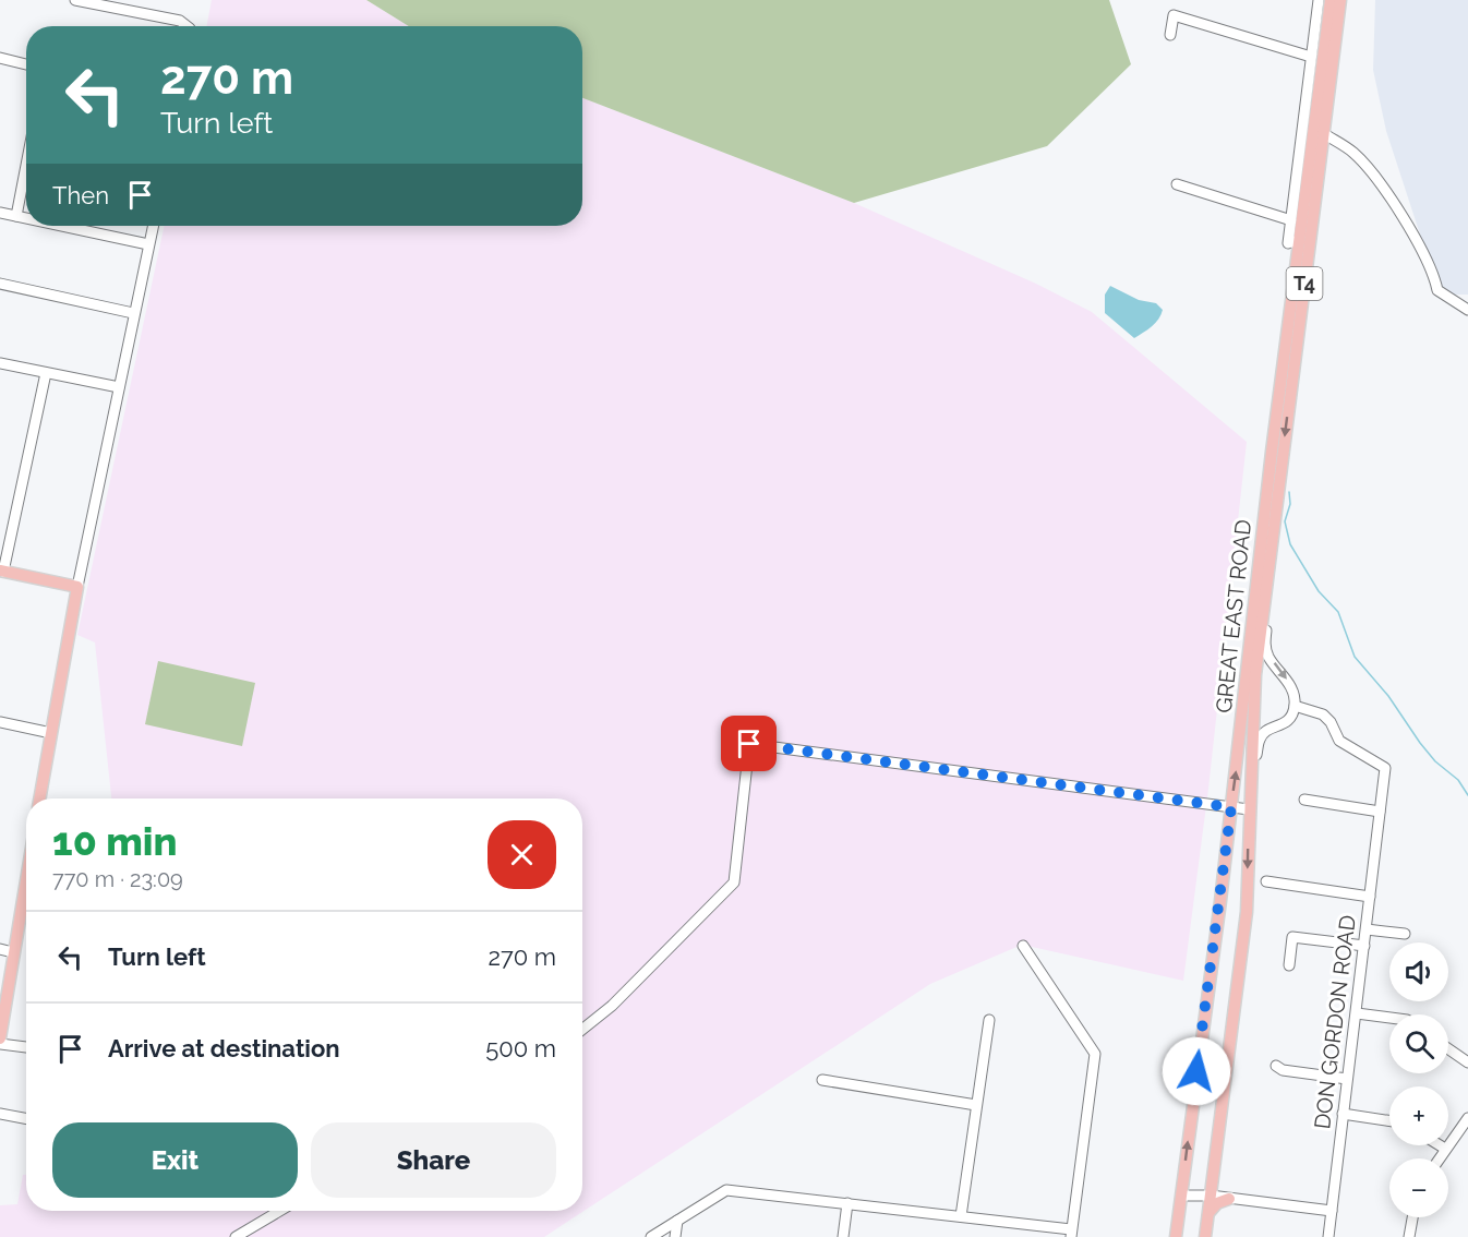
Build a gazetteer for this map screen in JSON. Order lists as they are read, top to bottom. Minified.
{"streets":{"main road":["T4","GREAT EAST ROAD"],"street":["DON GORDON ROAD"]},"page":{"turn":["270 m","Turn left"],"then":"Then","heading":["10 min","770 m · 23:09"],"list":[{"name":"Turn left","value":"270 m"},{"name":"Arrive at destination","value":"500 m"}],"map_buttons":["+","−"],"buttons":["Exit","Share"]}}
